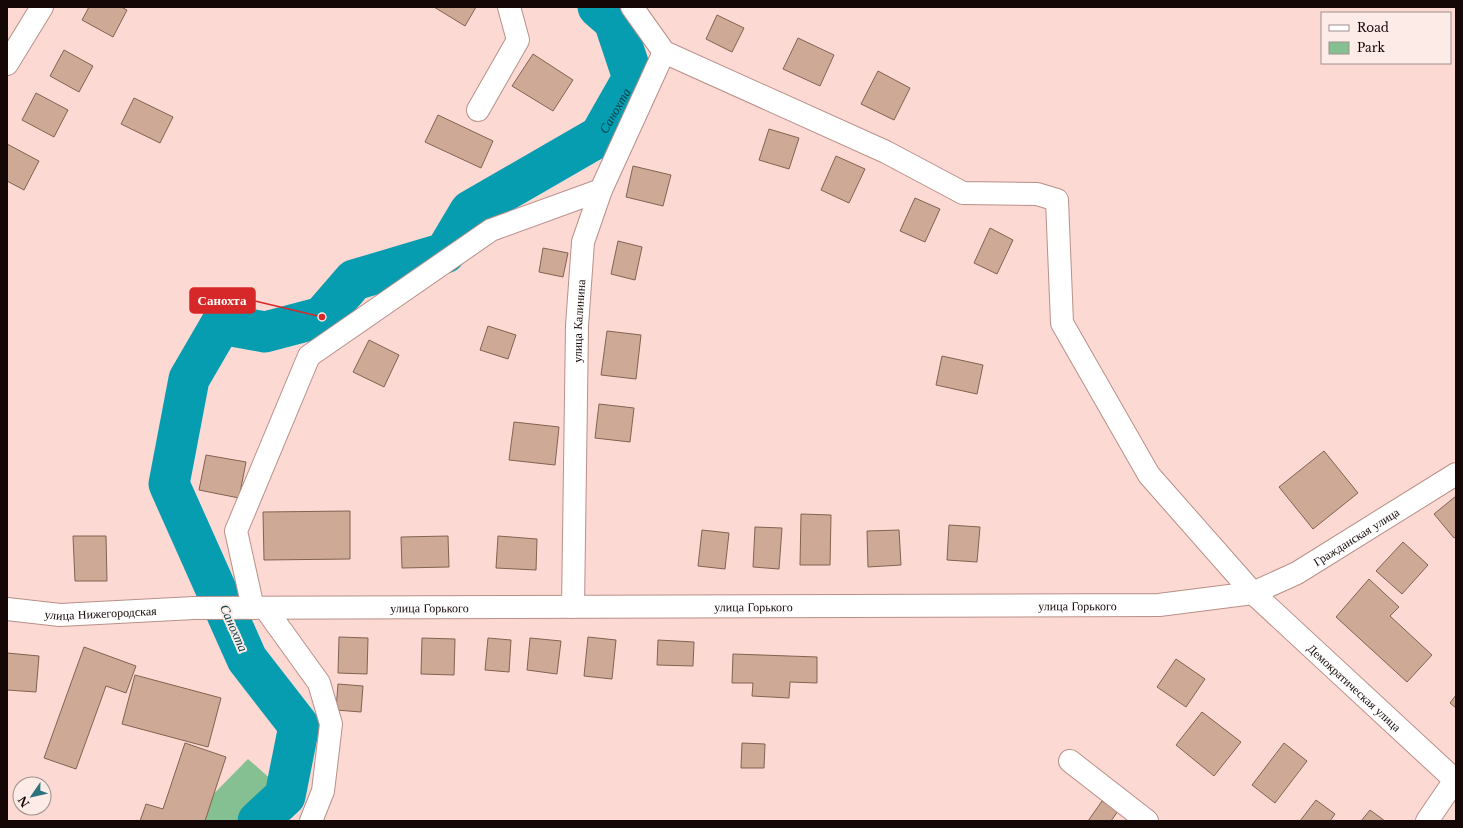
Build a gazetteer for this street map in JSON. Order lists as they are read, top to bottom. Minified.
{"streets":{"street":["улица Калинина","Гражданская улица","улица Горького","улица Нижегородская","Демократическая улица"]},"crossings":[["улица Калинина","улица Горького"],["улица Калинина","Демократическая улица"],["Гражданская улица","улица Горького"],["Гражданская улица","Демократическая улица"],["улица Горького","улица Нижегородская"],["улица Горького","Демократическая улица"]],"water":["Санохта"],"places":["Санохта"],"legend":["Road","Park"],"north":"bottom left"}
